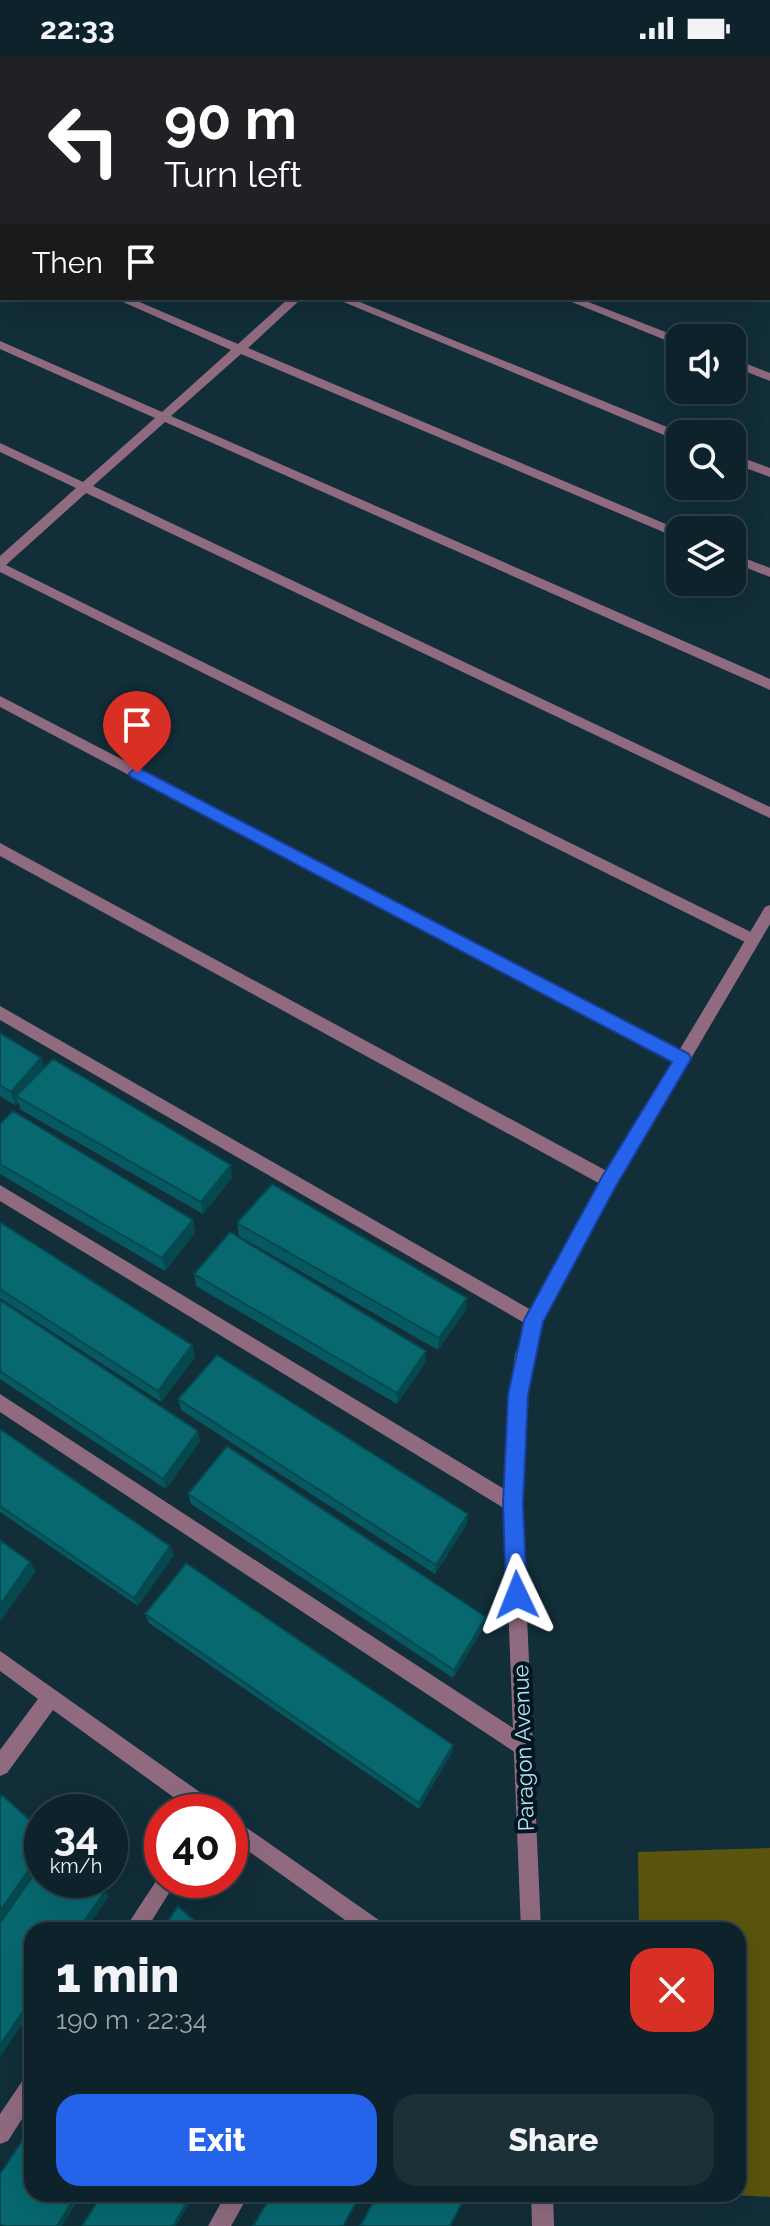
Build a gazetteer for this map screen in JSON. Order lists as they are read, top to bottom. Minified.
{"streets":{"street":["Paragon Avenue"]},"page":{"status":"22:33","turn":["90 m","Turn left"],"then":"Then","speed":"34 km/h","limit":"40","heading":["1 min","190 m · 22:34"],"buttons":["Exit","Share"]}}
